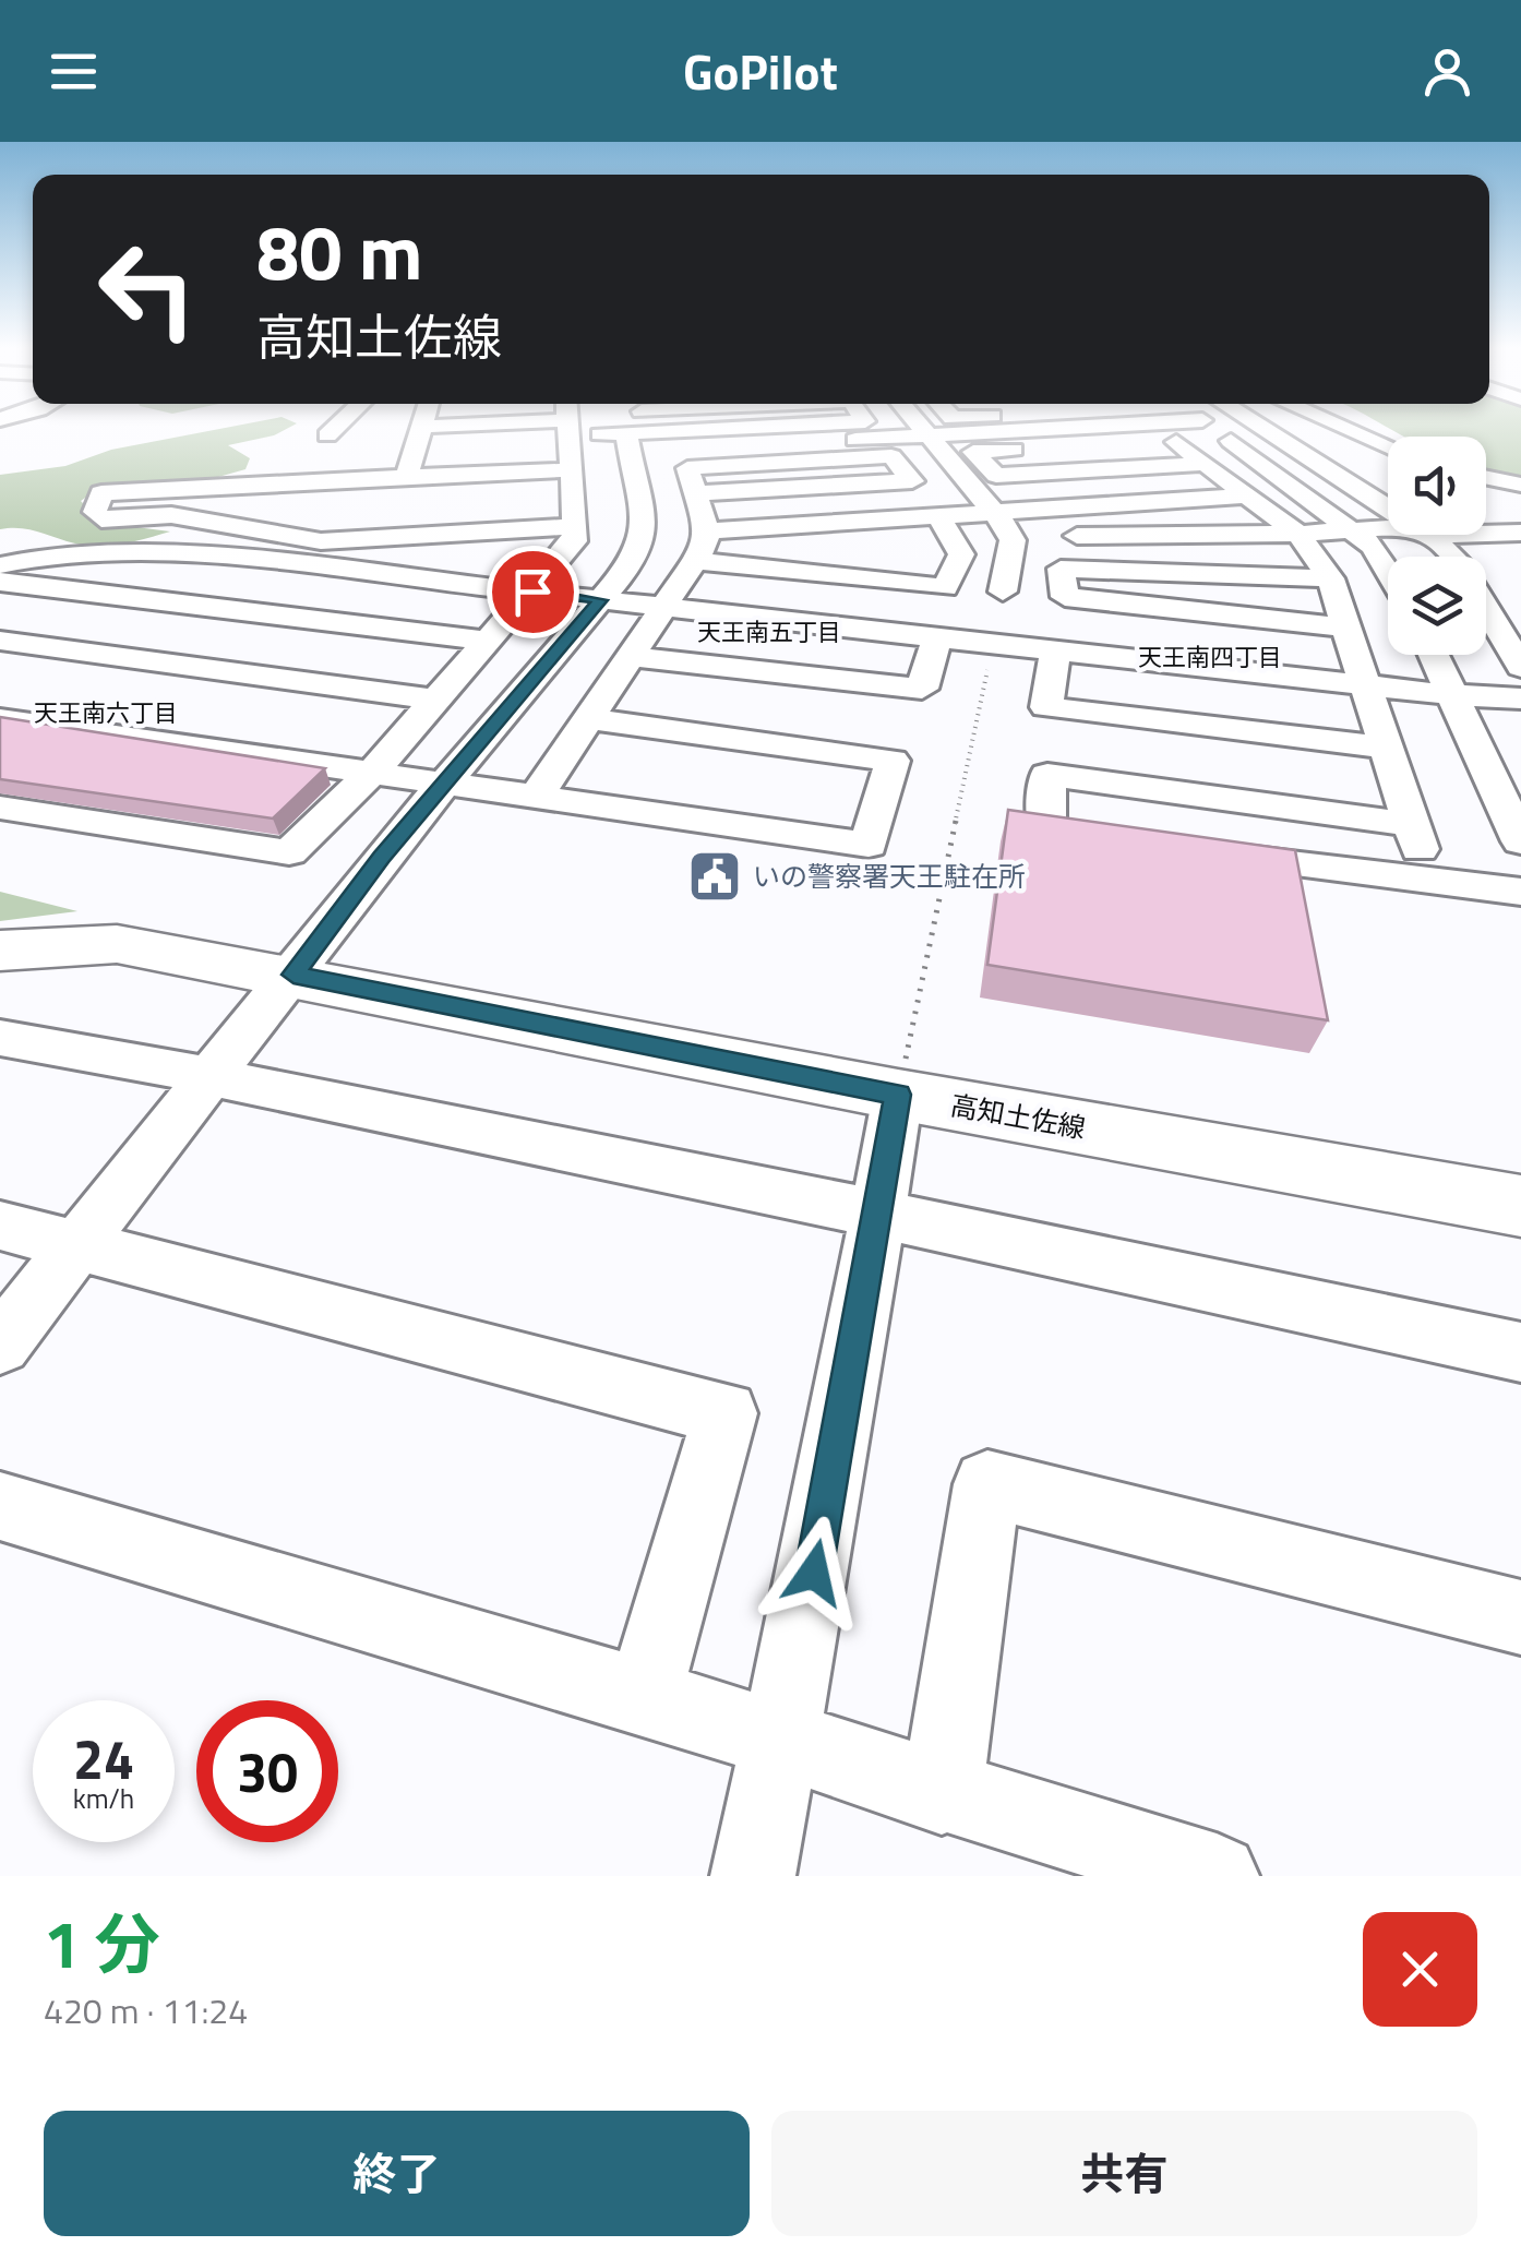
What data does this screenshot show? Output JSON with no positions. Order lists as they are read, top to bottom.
{
  "streets": {
    "main road": ["高知土佐線"]
  },
  "districts": ["天王南五丁目", "天王南四丁目", "天王南六丁目"],
  "places": {
    "public building": ["いの警察署天王駐在所"]
  },
  "page": {
    "header": "GoPilot",
    "turn": ["80 m", "高知土佐線"],
    "speed": "24 km/h",
    "limit": "30",
    "heading": ["1 分", "420 m · 11:24"],
    "buttons": ["終了", "共有"]
  }
}
